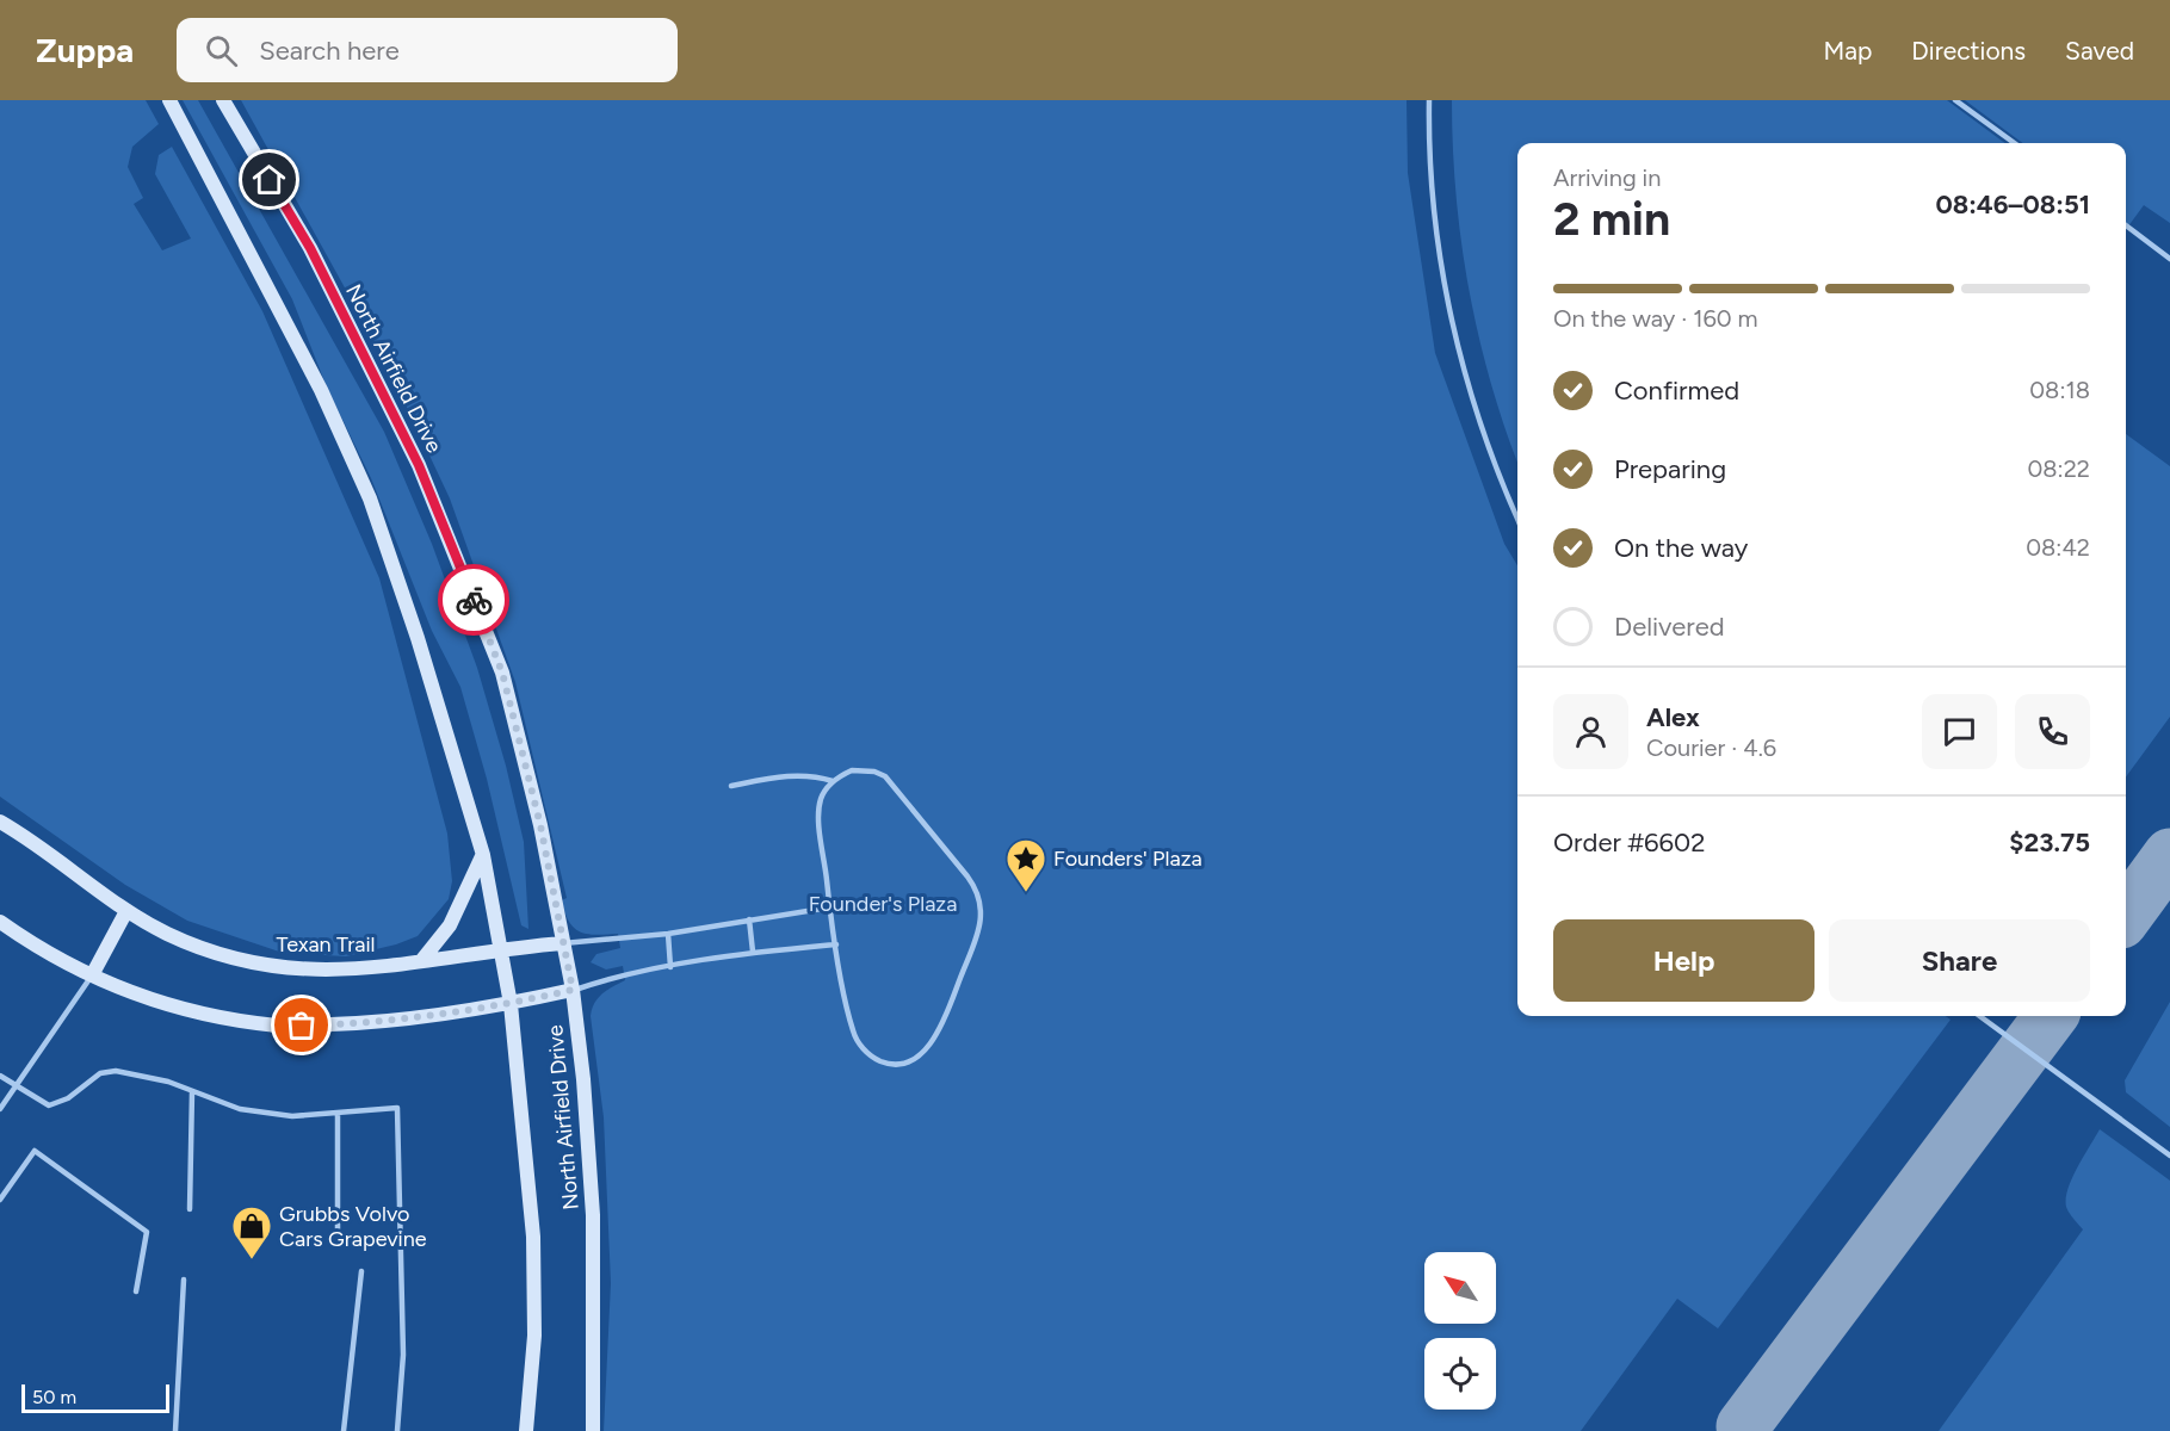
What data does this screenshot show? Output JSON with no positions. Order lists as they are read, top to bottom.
{
  "streets": {
    "main road": ["North Airfield Drive", "Texan Trail"]
  },
  "crossings": [
    ["North Airfield Drive", "Texan Trail"]
  ],
  "parks": ["Founder's Plaza"],
  "places": {
    "place": ["Founders' Plaza"],
    "shop": ["Grubbs Volvo Cars Grapevine"]
  },
  "scale_bar": "50 m",
  "north": "top left",
  "page": {
    "header": "Zuppa",
    "search": "Search here",
    "nav": ["Map", "Directions", "Saved"],
    "heading": ["2 min", "Arriving in", "08:46–08:51"],
    "panel": [
      "Alex",
      "Courier · 4.6",
      "Order #6602",
      "$23.75"
    ],
    "bar": "On the way · 160 m",
    "list": [
      ["Confirmed", "08:18"],
      ["Preparing", "08:22"],
      ["On the way", "08:42"],
      "Delivered"
    ],
    "buttons": ["Help", "Share"],
    "scale": "50 m"
  }
}
